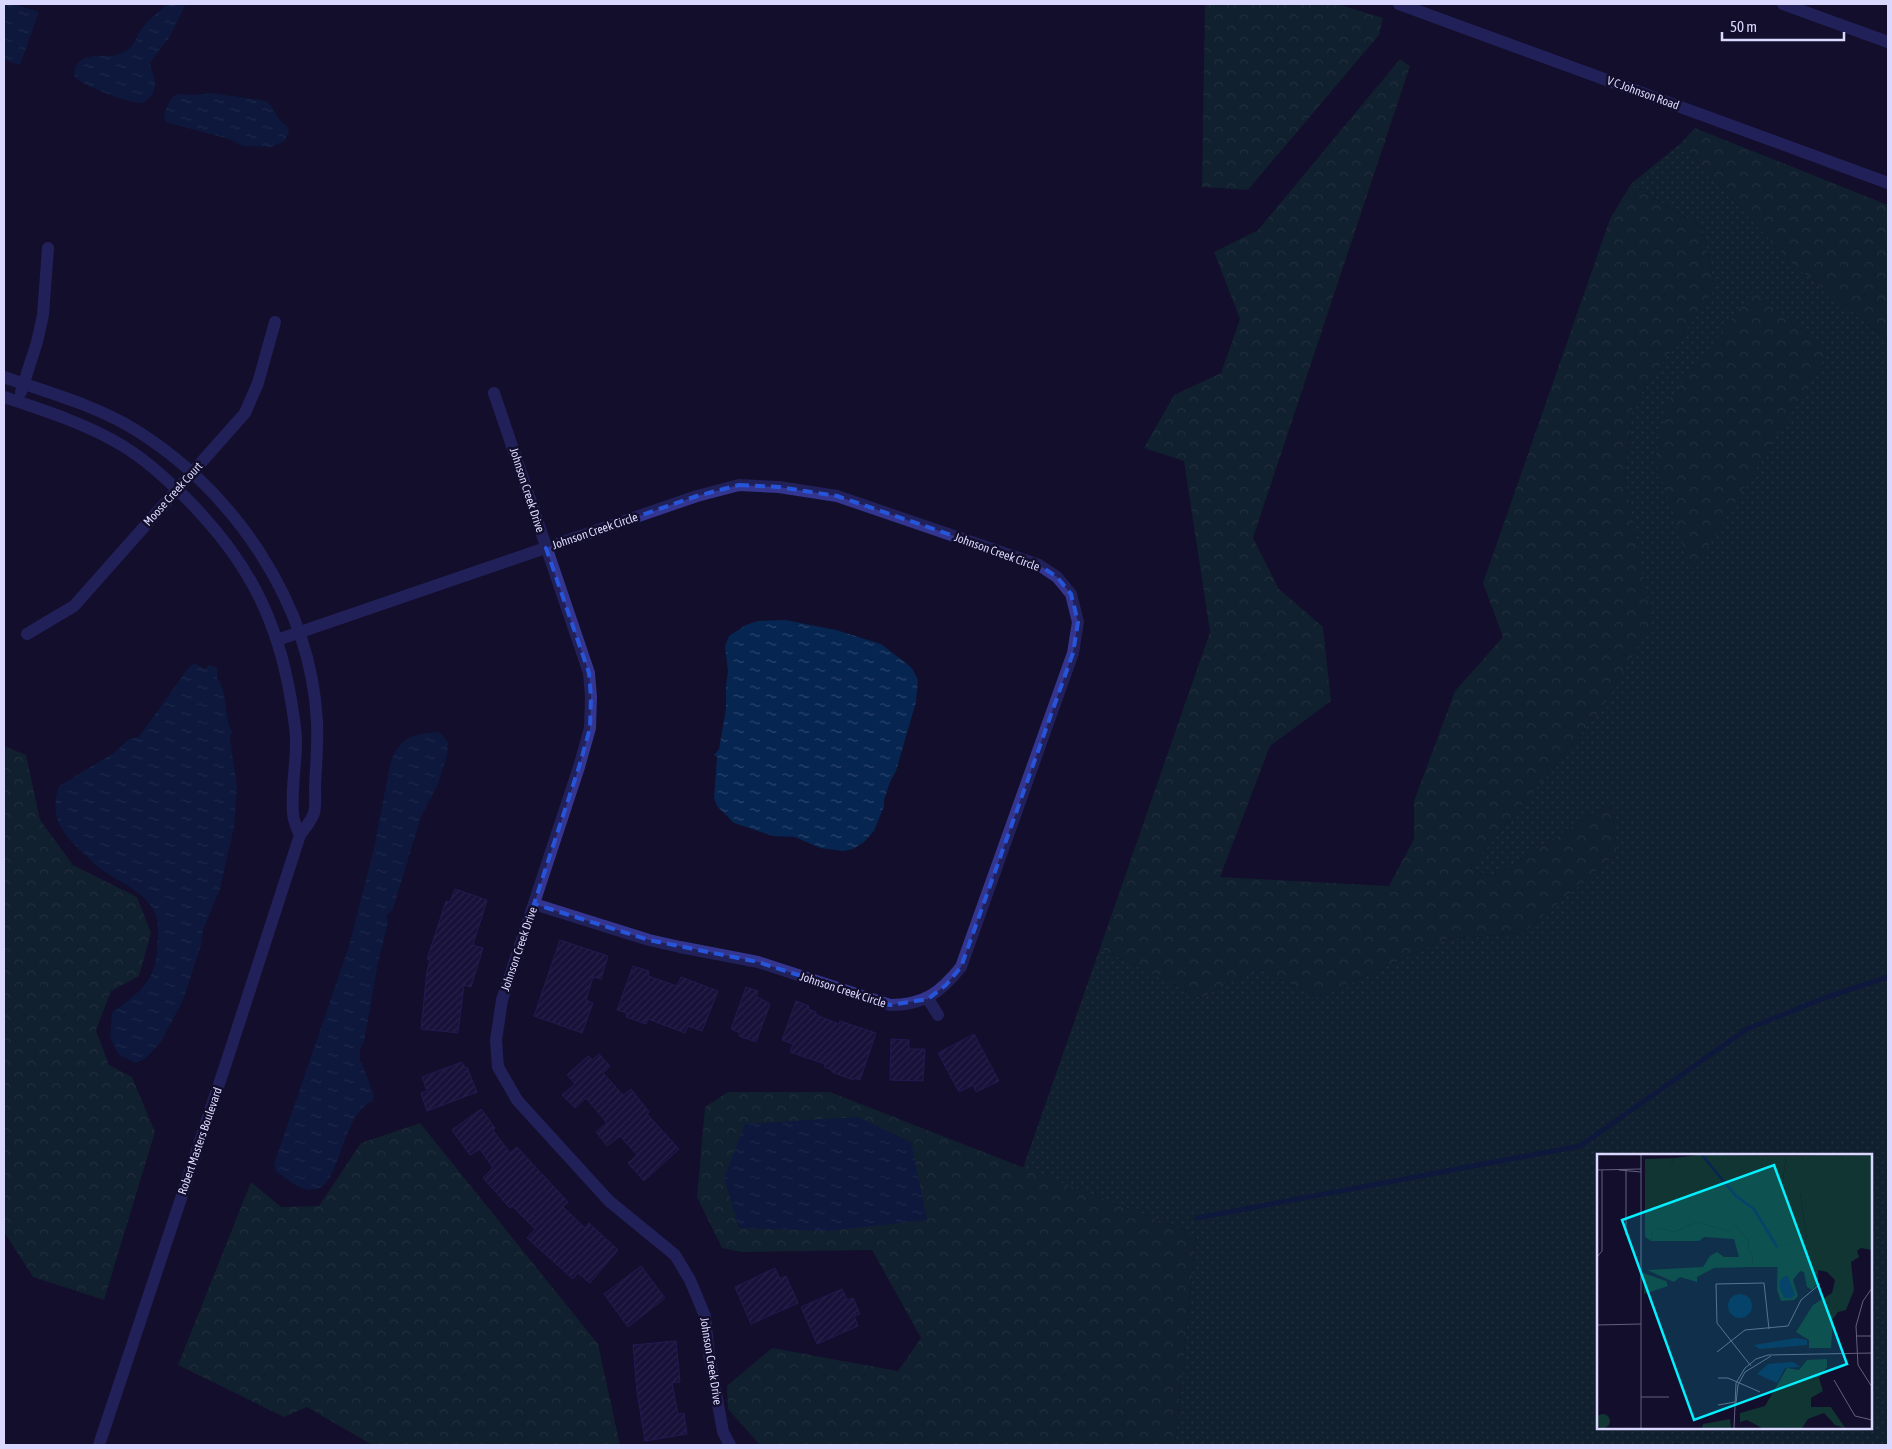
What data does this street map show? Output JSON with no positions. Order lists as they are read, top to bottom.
{
  "streets": {
    "street": [
      "V C Johnson Road",
      "Johnson Creek Drive",
      "Moose Creek Court",
      "Johnson Creek Circle",
      "Robert Masters Boulevard"
    ]
  },
  "crossings": [
    ["Johnson Creek Drive", "Johnson Creek Circle"],
    ["Moose Creek Court", "Robert Masters Boulevard"],
    ["Johnson Creek Circle", "Robert Masters Boulevard"]
  ],
  "scale_bar": "50 m"
}
